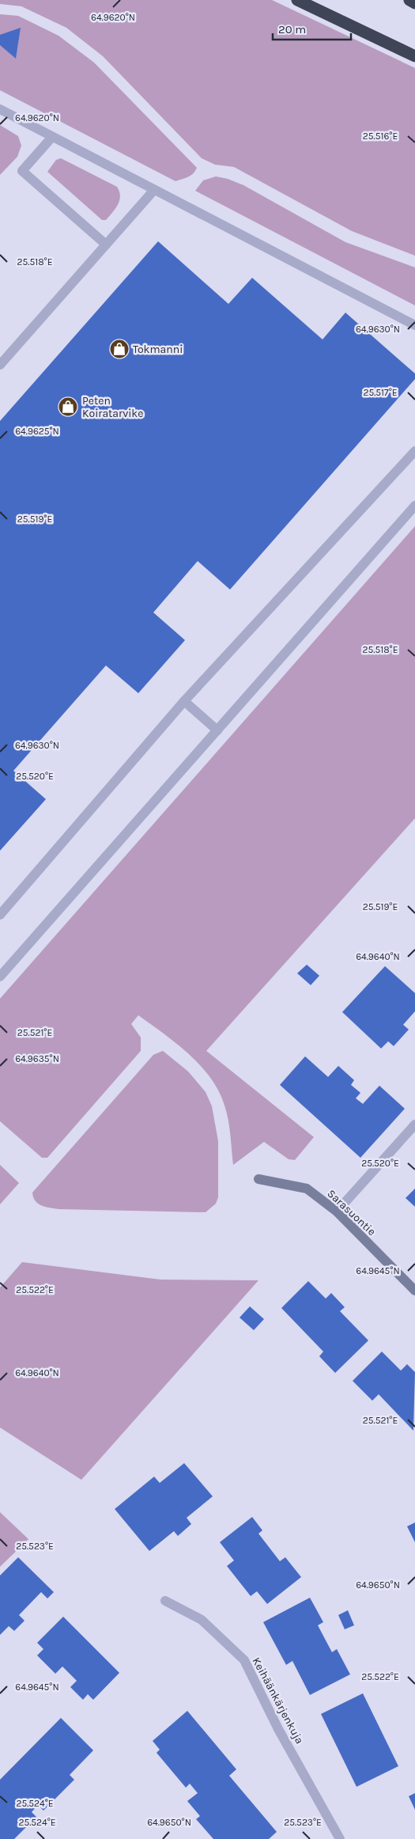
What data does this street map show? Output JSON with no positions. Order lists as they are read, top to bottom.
{
  "streets": {
    "street": ["Sarasuontie", "Keihäänkärjenkuja"]
  },
  "places": {
    "shop": ["Tokmanni", "Peten Koiratarvike"]
  },
  "scale_bar": "20 m",
  "coordinates": [
    "64.9620°N",
    "25.516°E",
    "25.518°E",
    "64.9630°N",
    "25.517°E",
    "64.9625°N",
    "25.519°E",
    "25.520°E",
    "64.9640°N",
    "25.521°E",
    "64.9635°N",
    "64.9645°N",
    "25.522°E",
    "25.523°E",
    "64.9650°N",
    "25.524°E"
  ]
}
